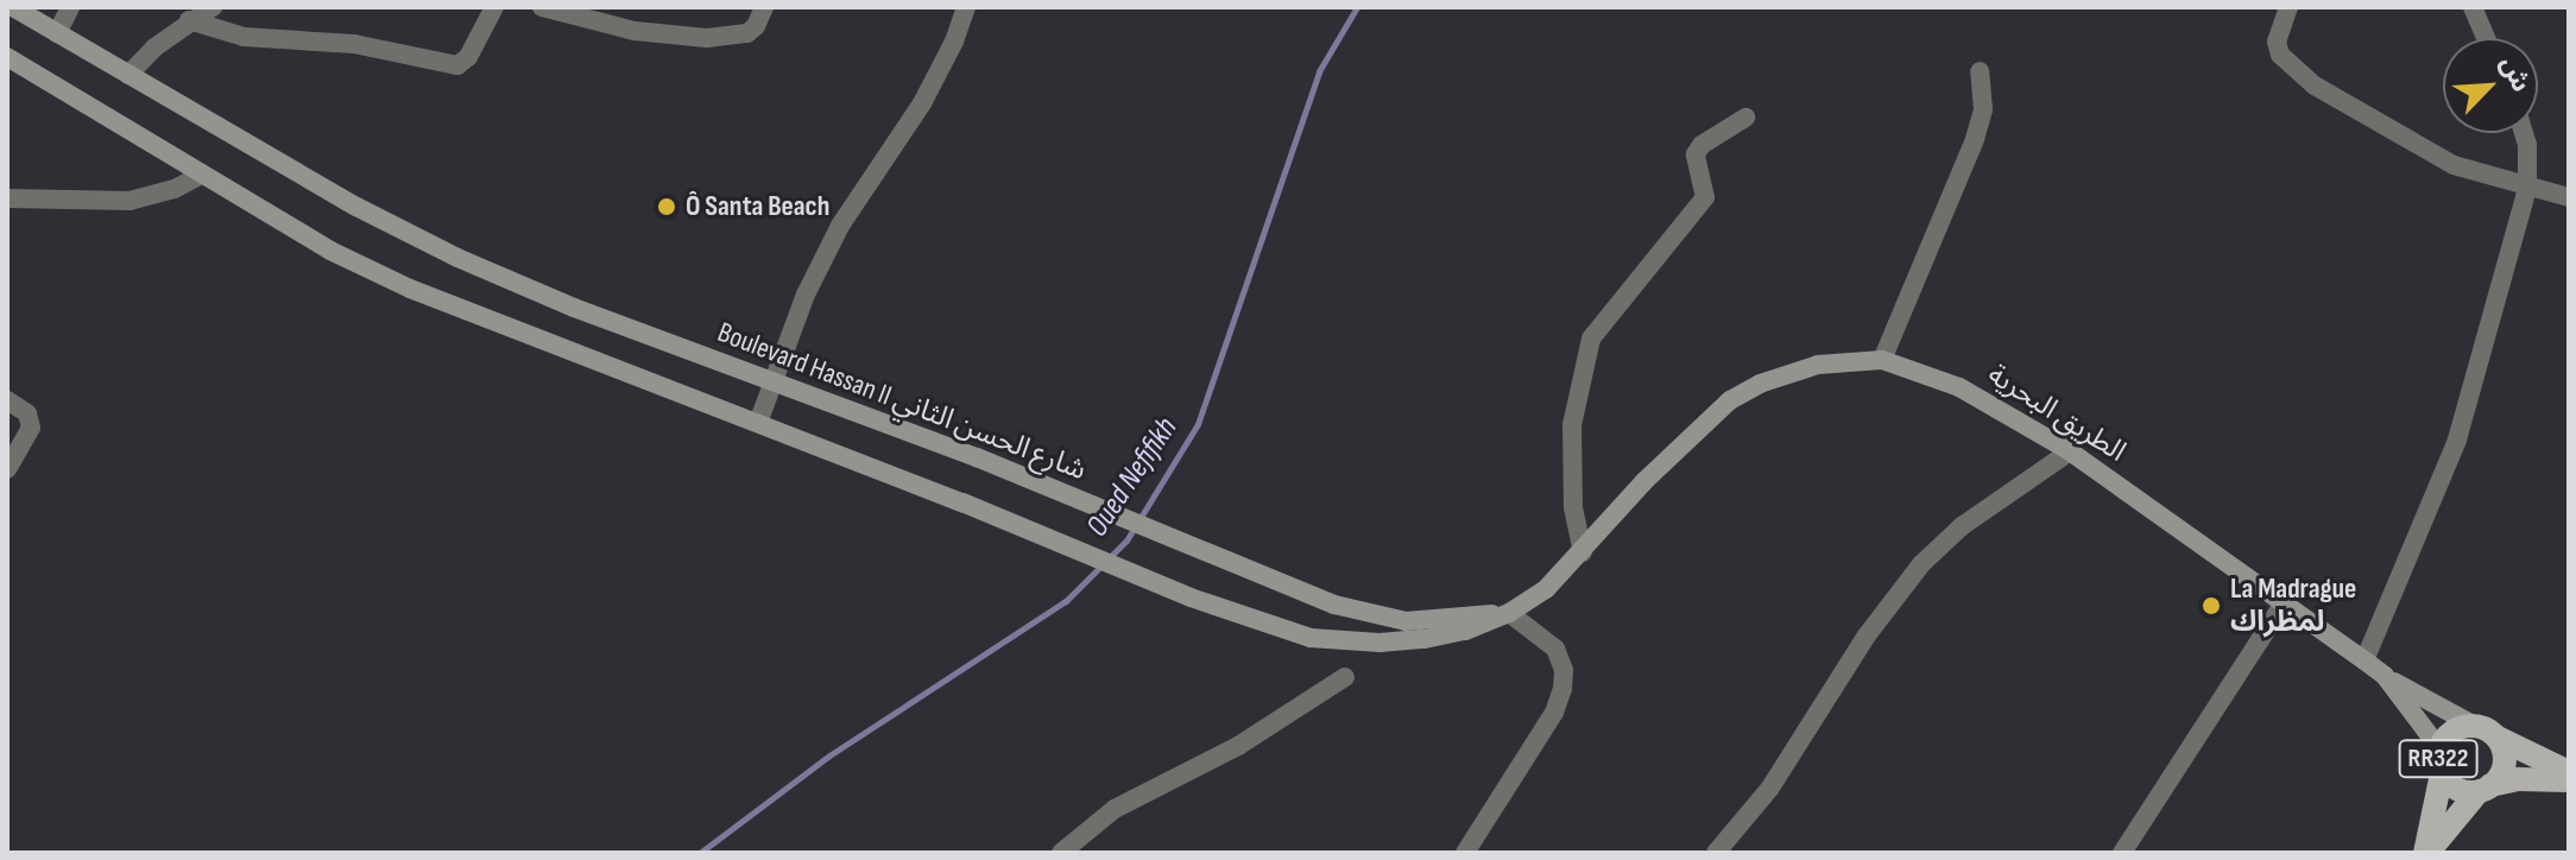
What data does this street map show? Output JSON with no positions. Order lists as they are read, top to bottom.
{
  "streets": {
    "main road": ["Boulevard Hassan II شارع الحسن الثاني", "الطريق البحرية", "RR322"]
  },
  "crossings": [
    ["Boulevard Hassan II شارع الحسن الثاني", "الطريق البحرية"],
    ["Boulevard Hassan II شارع الحسن الثاني", "RR322"],
    ["الطريق البحرية", "RR322"]
  ],
  "water": ["Oued Nefifikh"],
  "places": ["Ô Santa Beach", "La Madrague لمظراك"],
  "north": "top right"
}
